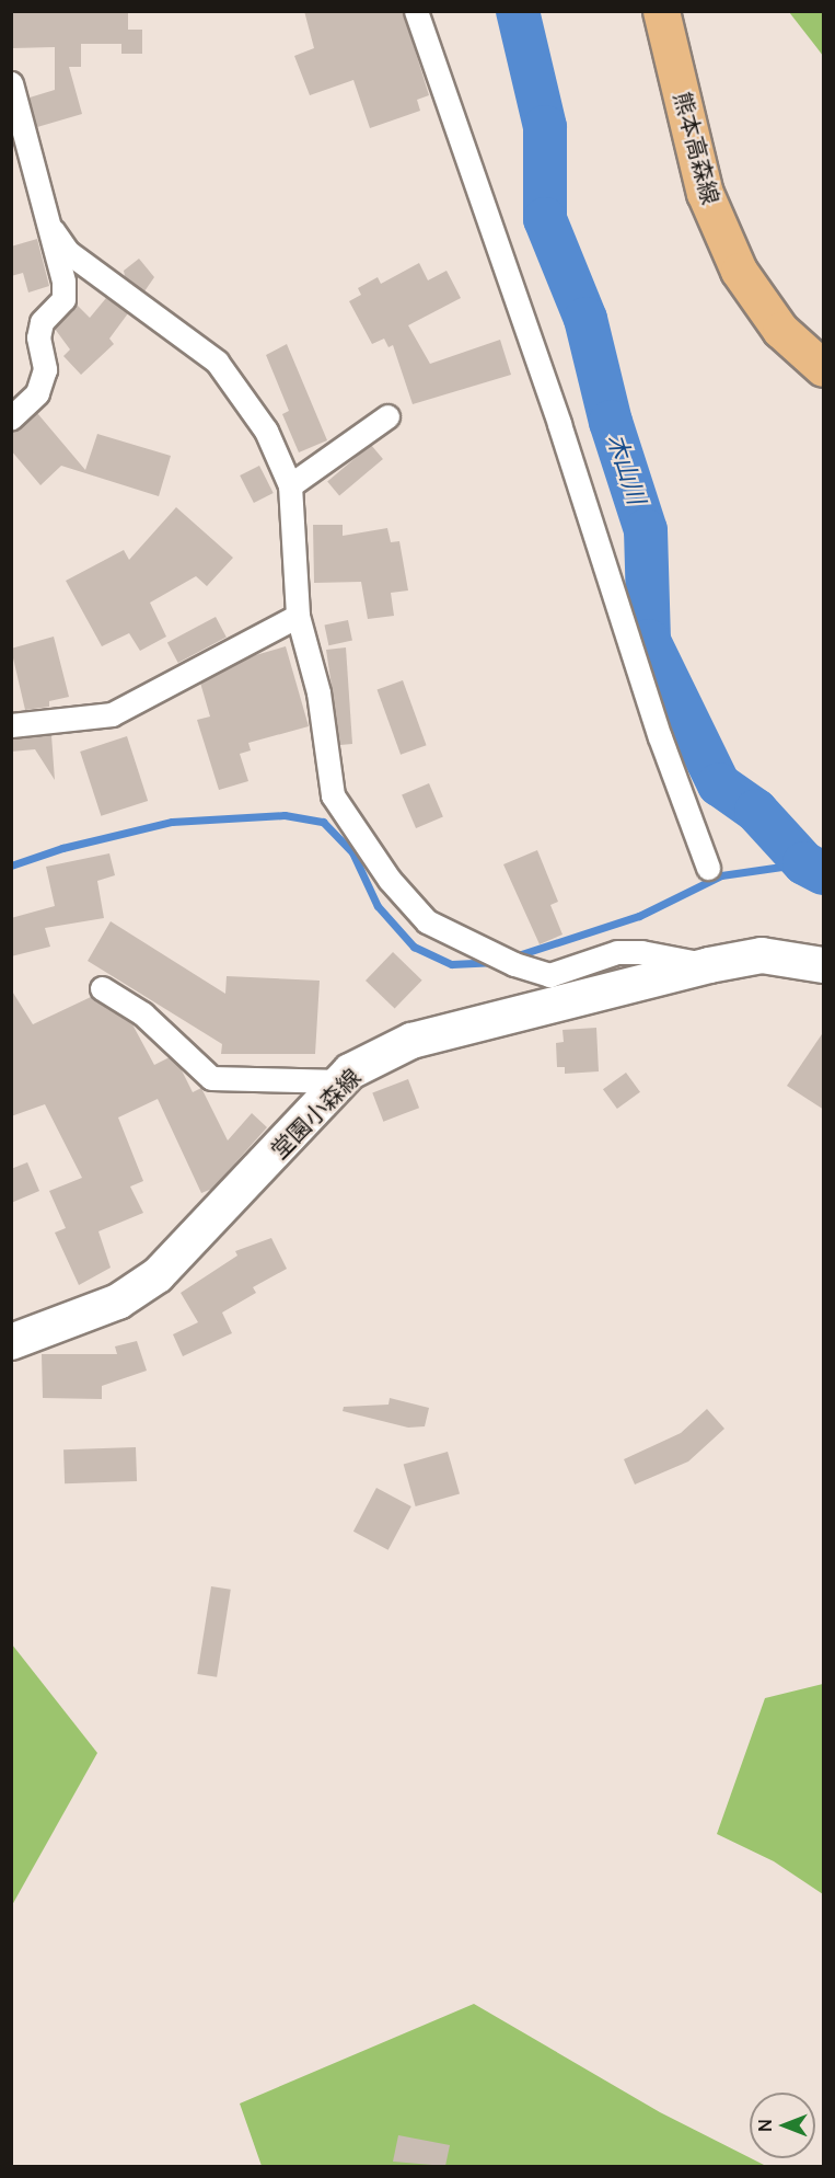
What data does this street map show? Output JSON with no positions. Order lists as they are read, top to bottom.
{
  "streets": {
    "main road": ["熊本高森線", "堂園小森線"]
  },
  "water": ["木山川"],
  "north": "left"
}
